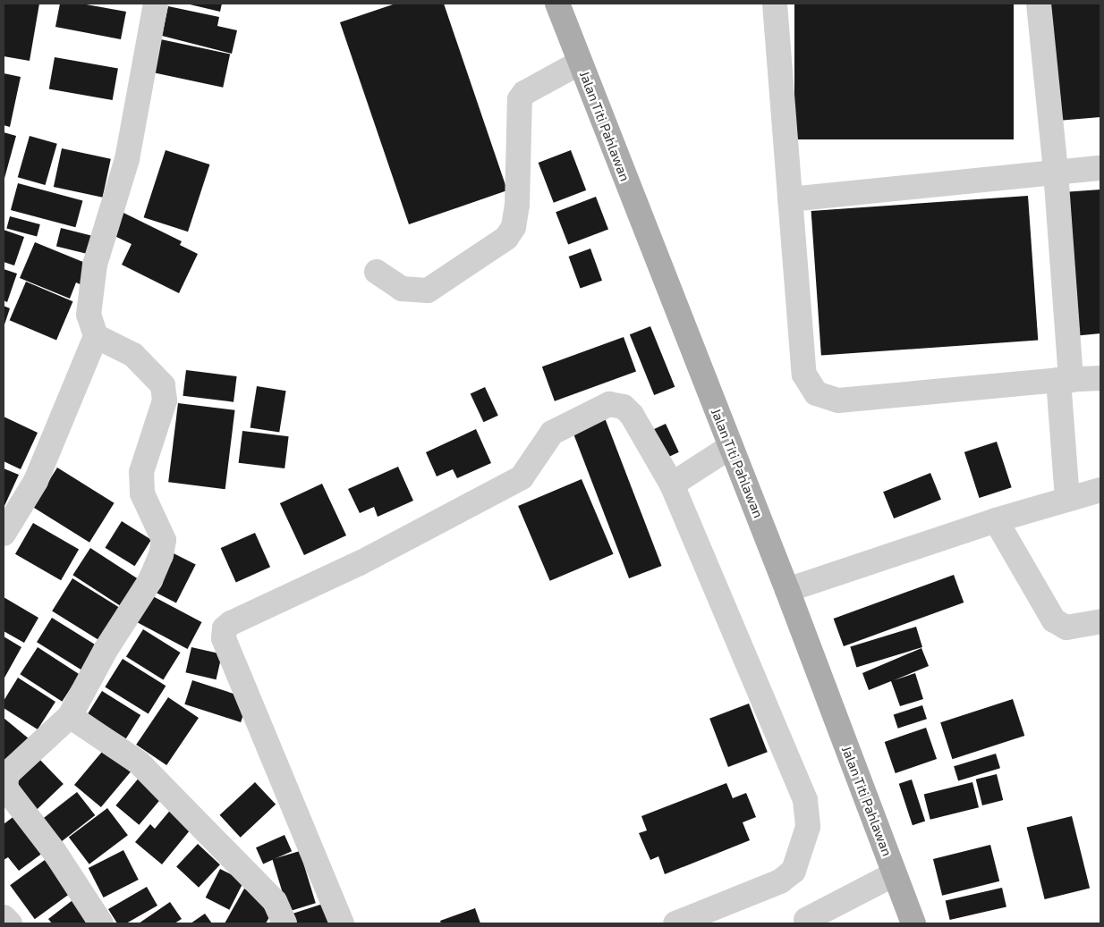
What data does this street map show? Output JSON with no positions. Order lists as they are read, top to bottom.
{
  "streets": {
    "main road": ["Jalan Titi Pahlawan"]
  }
}
